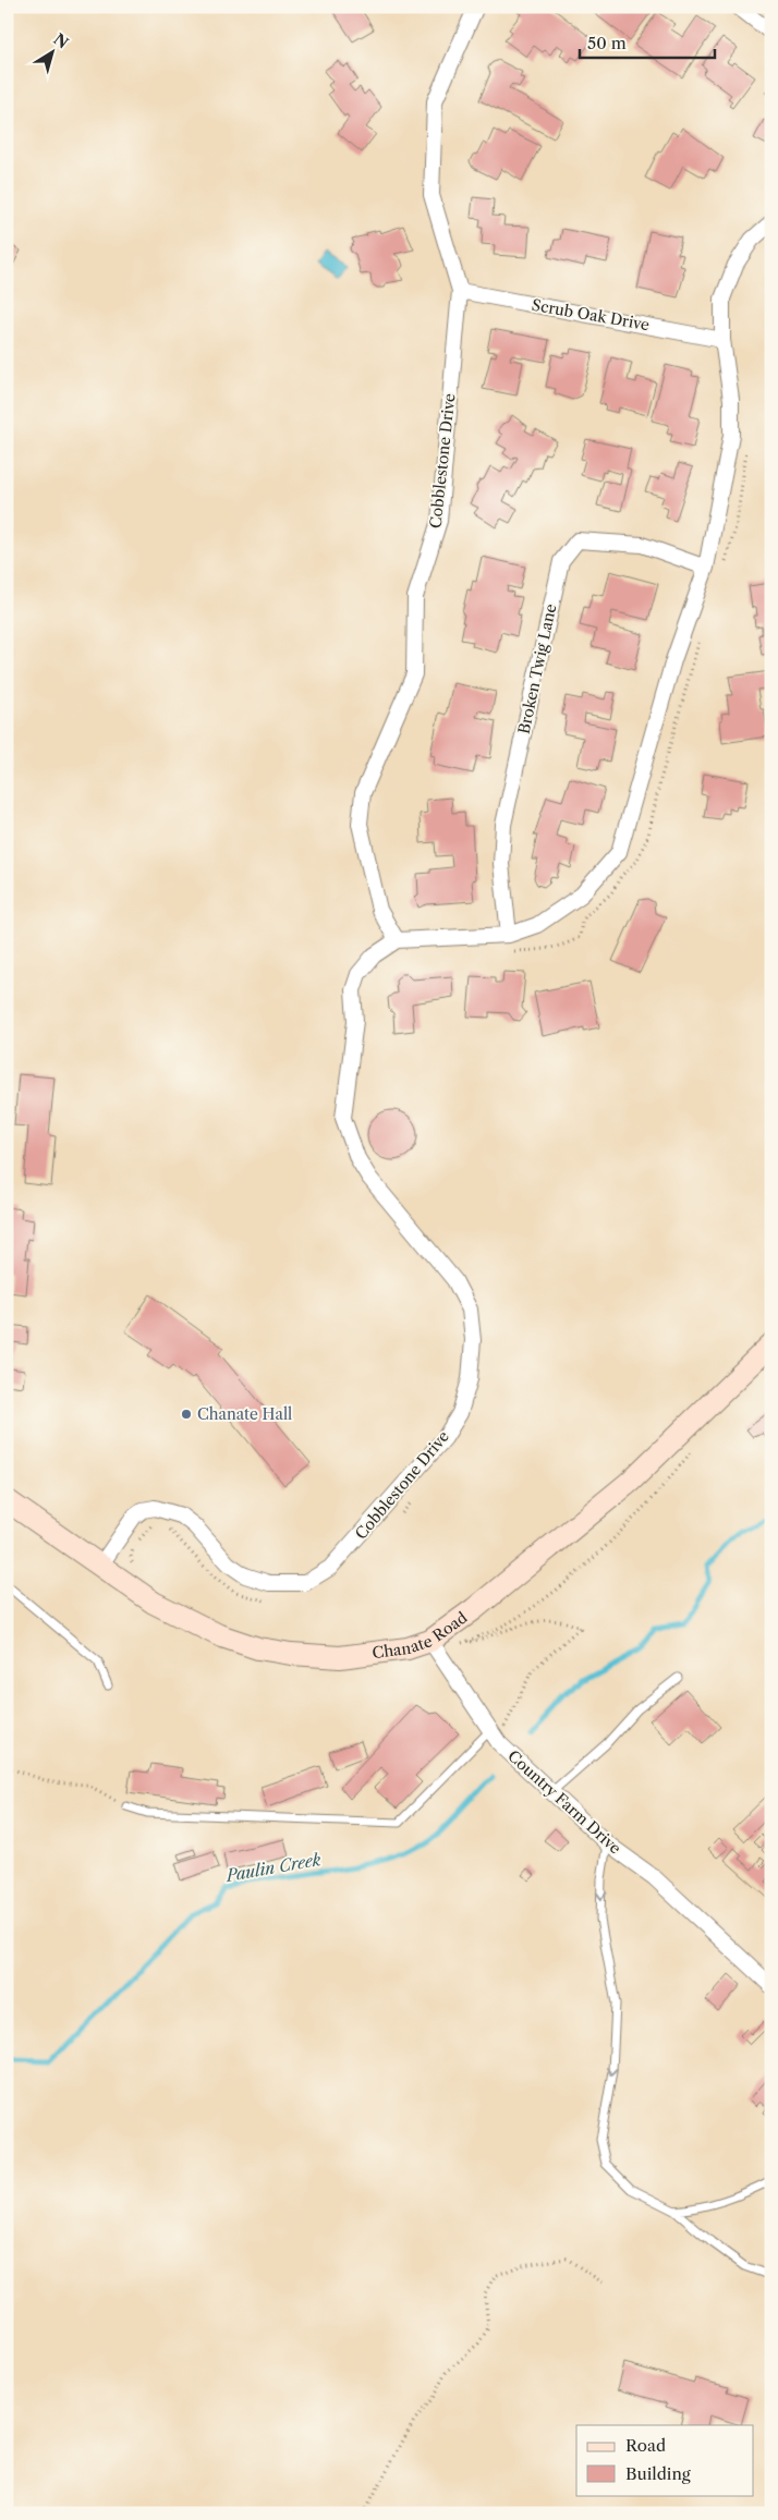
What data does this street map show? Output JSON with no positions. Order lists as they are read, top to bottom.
{
  "streets": {
    "street": [
      "Scrub Oak Drive",
      "Cobblestone Drive",
      "Broken Twig Lane",
      "Chanate Road",
      "Country Farm Drive"
    ]
  },
  "crossings": [
    ["Scrub Oak Drive", "Cobblestone Drive"],
    ["Cobblestone Drive", "Chanate Road"],
    ["Chanate Road", "Country Farm Drive"]
  ],
  "water": ["Paulin Creek"],
  "places": ["Chanate Hall"],
  "legend": ["Road", "Building"],
  "scale_bar": "50 m",
  "north": "top right"
}
